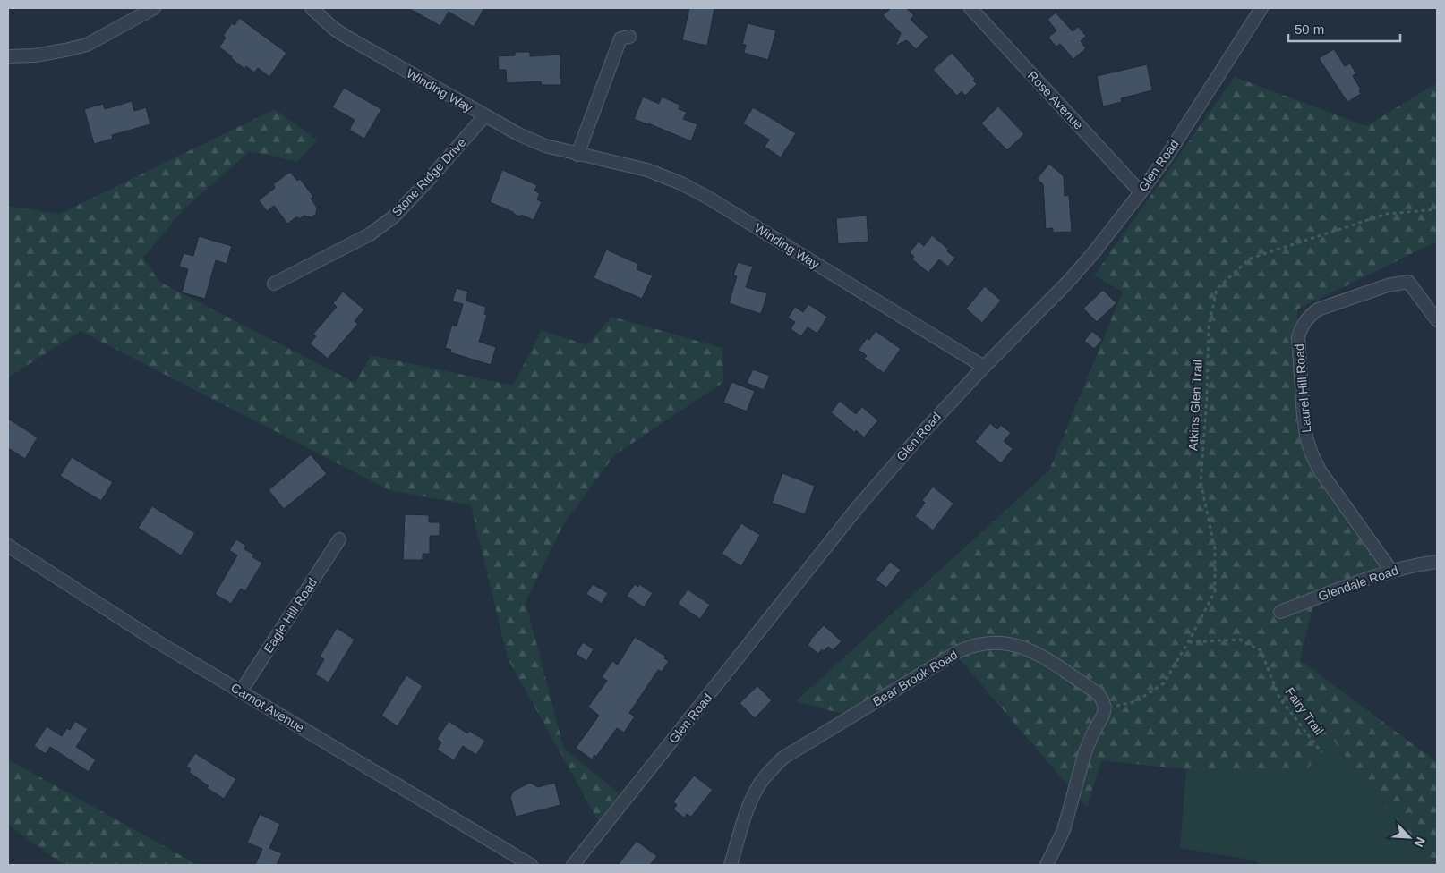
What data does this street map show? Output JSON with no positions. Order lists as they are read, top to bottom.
{
  "streets": {
    "street": [
      "Winding Way",
      "Rose Avenue",
      "Glen Road",
      "Stone Ridge Drive",
      "Laurel Hill Road",
      "Glendale Road",
      "Eagle Hill Road",
      "Bear Brook Road",
      "Carnot Avenue"
    ],
    "path": ["Atkins Glen Trail", "Fairy Trail"]
  },
  "crossings": [
    ["Winding Way", "Glen Road"],
    ["Winding Way", "Stone Ridge Drive"],
    ["Rose Avenue", "Glen Road"],
    ["Laurel Hill Road", "Glendale Road"],
    ["Atkins Glen Trail", "Bear Brook Road"],
    ["Atkins Glen Trail", "Fairy Trail"],
    ["Eagle Hill Road", "Carnot Avenue"]
  ],
  "scale_bar": "50 m",
  "north": "bottom right"
}
